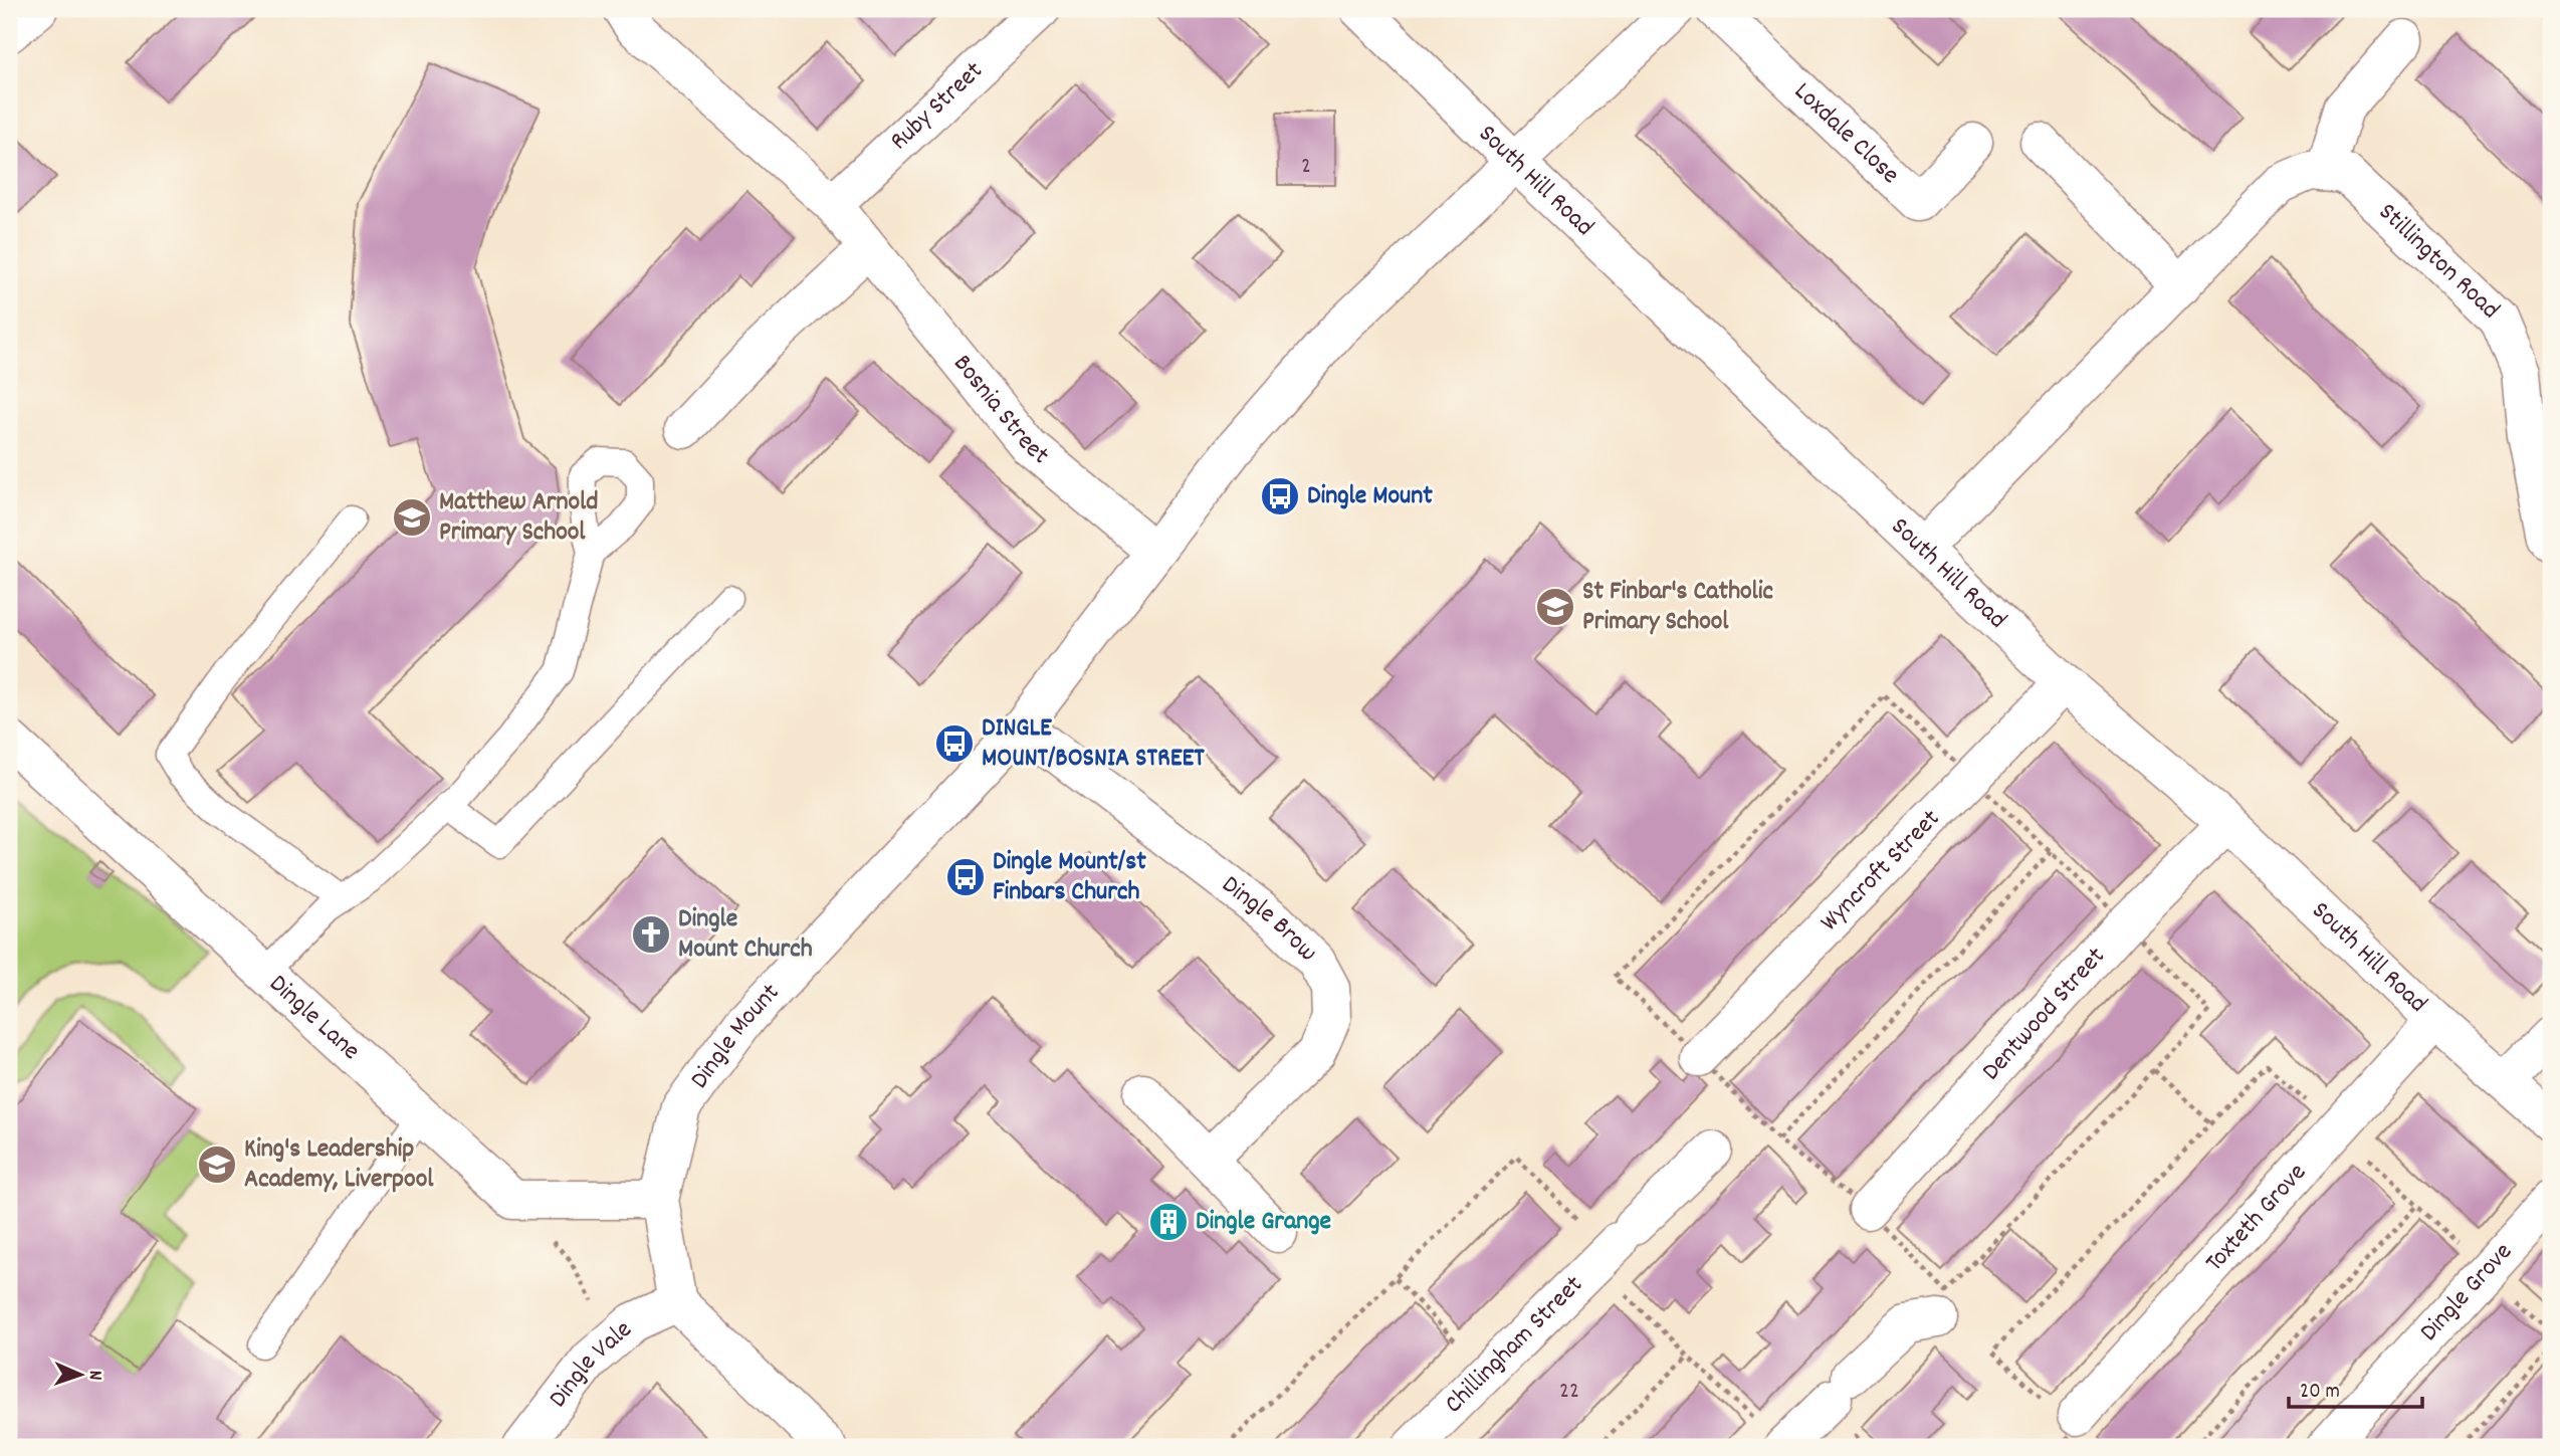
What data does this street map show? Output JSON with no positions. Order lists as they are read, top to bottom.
{
  "streets": {
    "street": [
      "Ruby Street",
      "Loxdale Close",
      "South Hill Road",
      "Stillington Road",
      "Bosnia Street",
      "Wyncroft Street",
      "Dingle Brow",
      "Dentwood Street",
      "Dingle Lane",
      "Dingle Mount",
      "Toxteth Grove",
      "Dingle Grove",
      "Chillingham Street",
      "Dingle Vale"
    ]
  },
  "crossings": [
    ["Ruby Street", "Bosnia Street"],
    ["South Hill Road", "Wyncroft Street"],
    ["South Hill Road", "Dentwood Street"],
    ["South Hill Road", "Dingle Mount"],
    ["South Hill Road", "Toxteth Grove"],
    ["Bosnia Street", "Dingle Mount"],
    ["Dingle Brow", "Dingle Mount"],
    ["Dingle Mount", "Dingle Vale"]
  ],
  "places": {
    "bus stop": ["Dingle Mount", "DINGLE MOUNT/BOSNIA STREET", "Dingle Mount/st Finbars Church"],
    "school or university": ["Matthew Arnold Primary School", "St Finbar's Catholic Primary School", "King's Leadership Academy, Liverpool"],
    "church": ["Dingle Mount Church"],
    "building": ["Dingle Grange"]
  },
  "house_numbers": ["2", "22"],
  "scale_bar": "20 m",
  "north": "right"
}
